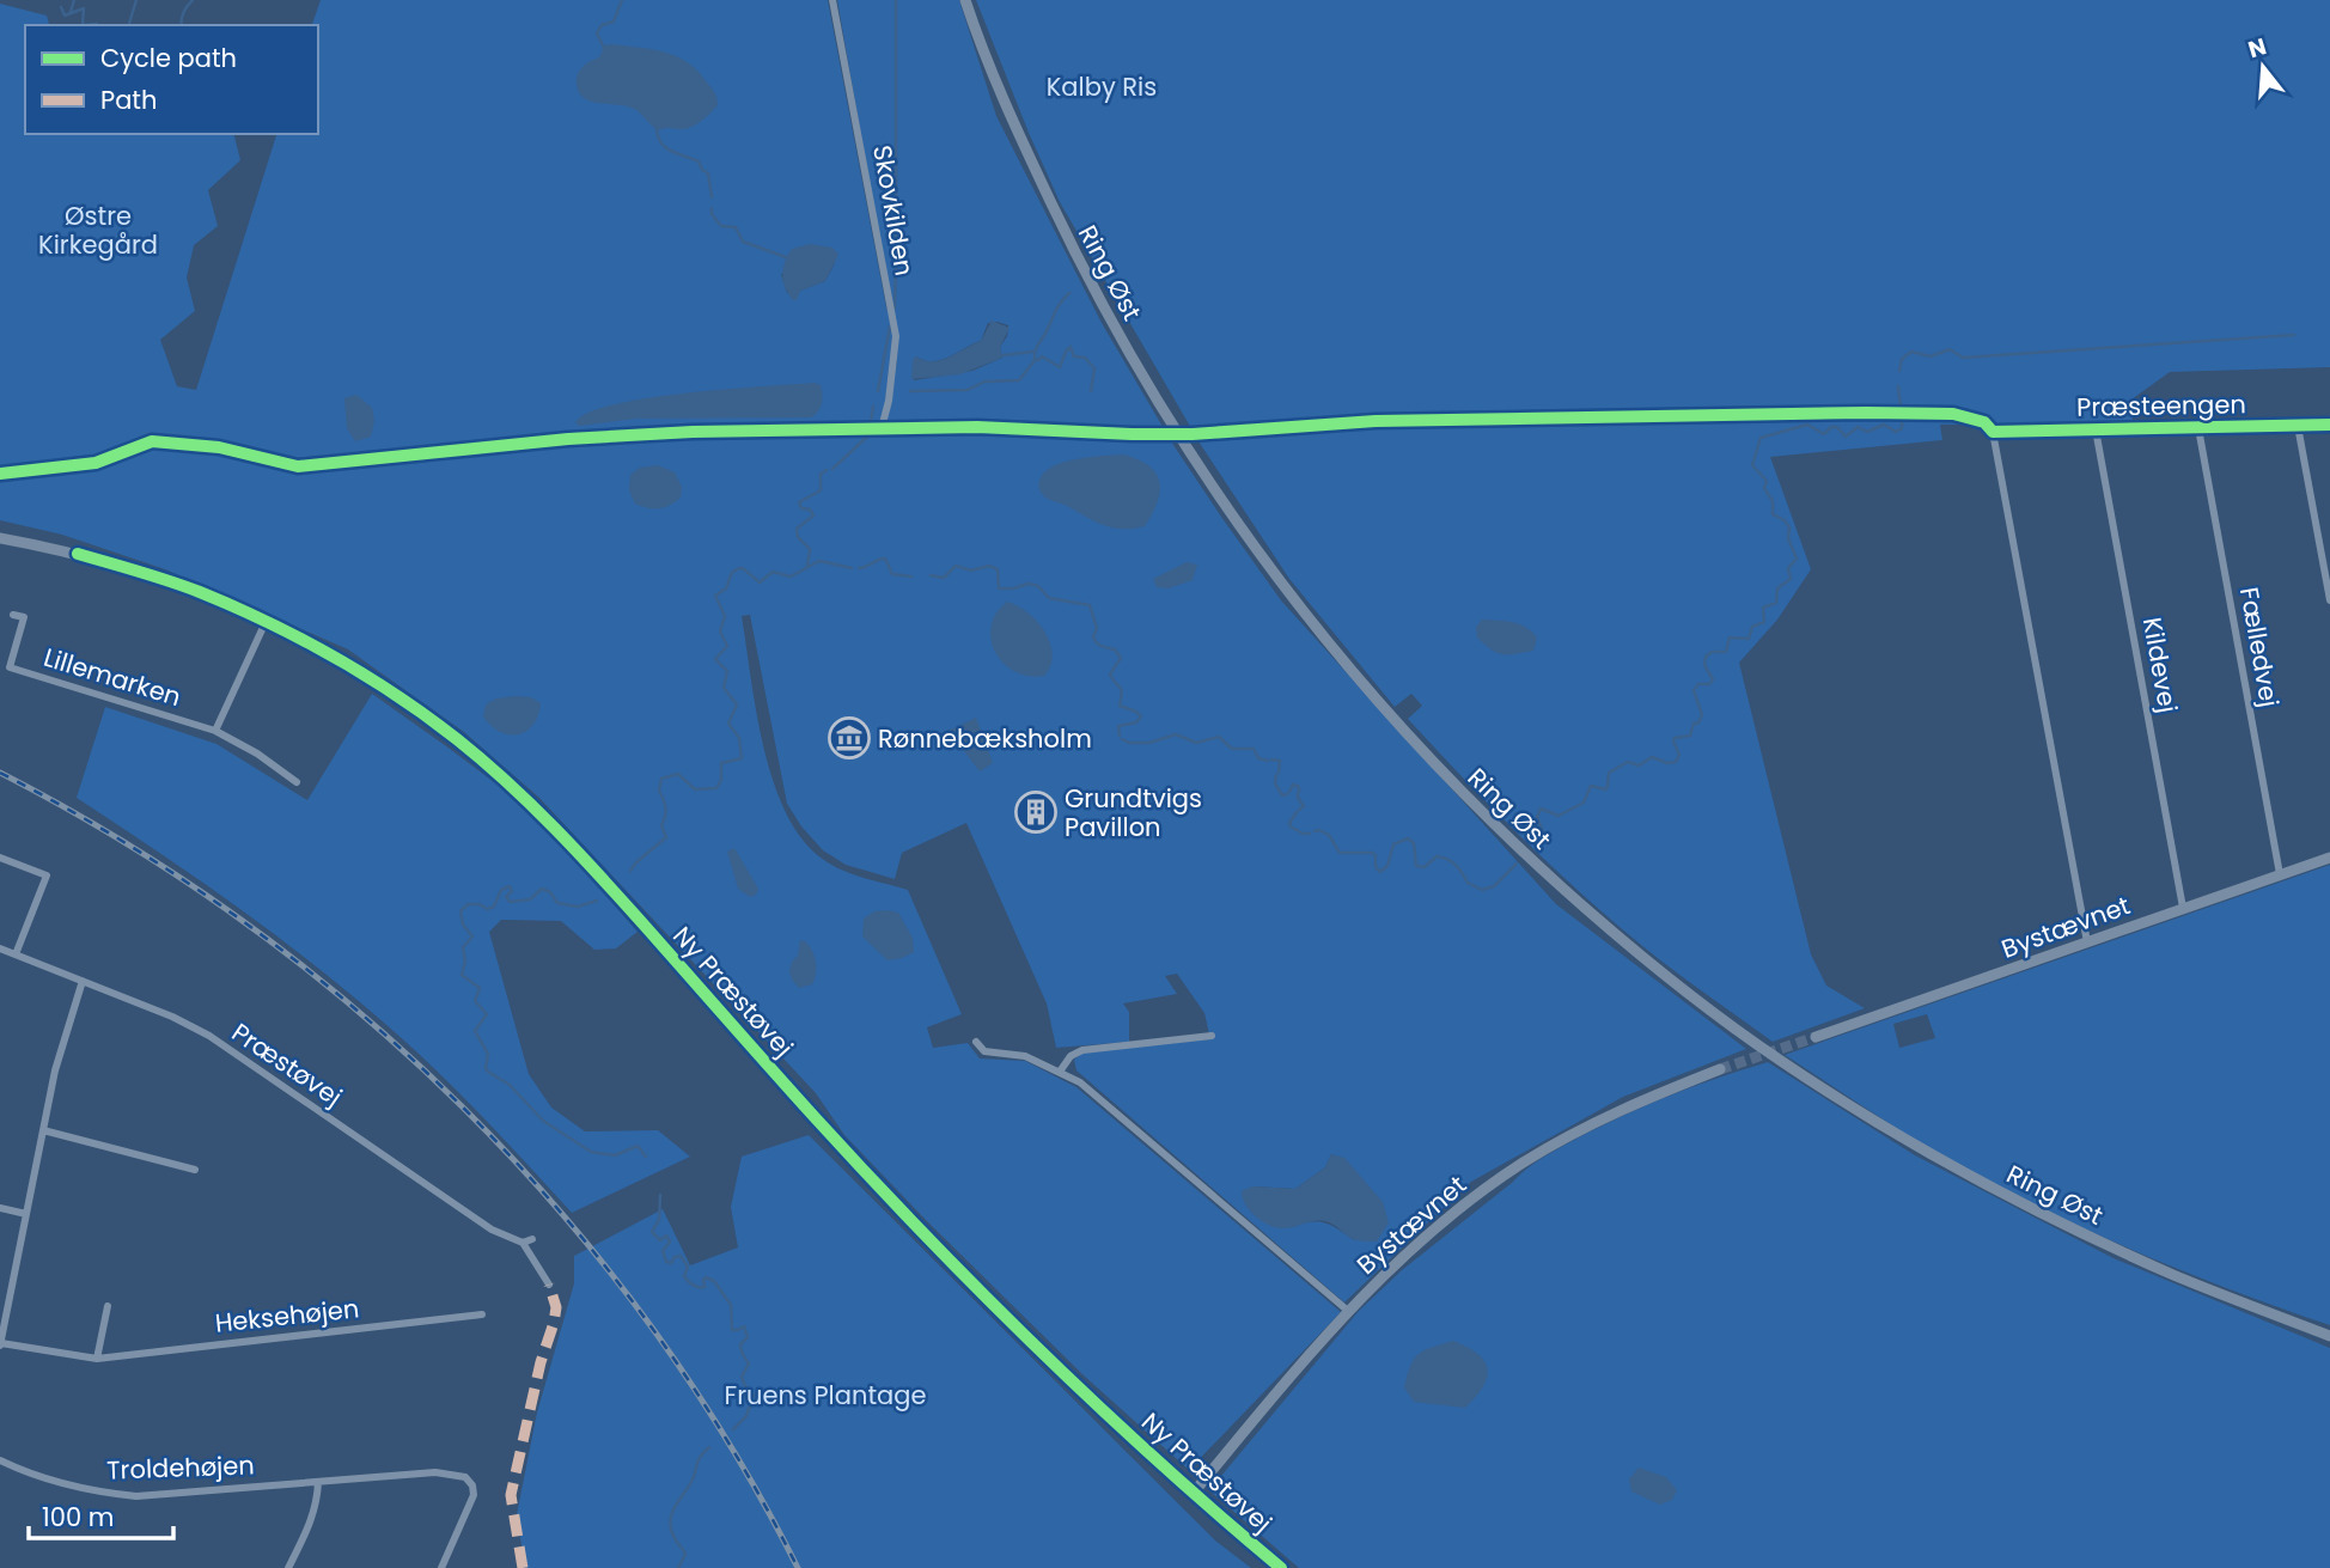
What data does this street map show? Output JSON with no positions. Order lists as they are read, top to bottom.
{
  "streets": {
    "street": [
      "Skovkilden",
      "Ring Øst",
      "Præsteengen",
      "Fælledvej",
      "Kildevej",
      "Lillemarken",
      "Bystævnet",
      "Ny Præstøvej",
      "Præstøvej",
      "Heksehøjen",
      "Troldehøjen"
    ]
  },
  "crossings": [
    ["Præsteengen", "Fælledvej"],
    ["Præsteengen", "Kildevej"],
    ["Præsteengen", "Bystævnet"],
    ["Fælledvej", "Bystævnet"],
    ["Kildevej", "Bystævnet"],
    ["Bystævnet", "Ny Præstøvej"]
  ],
  "parks": ["Kalby Ris", "Østre Kirkegård", "Fruens Plantage"],
  "places": {
    "museum": ["Rønnebæksholm"],
    "building": ["Grundtvigs Pavillon"]
  },
  "legend": ["Cycle path", "Path"],
  "scale_bar": "100 m",
  "north": "top"
}
